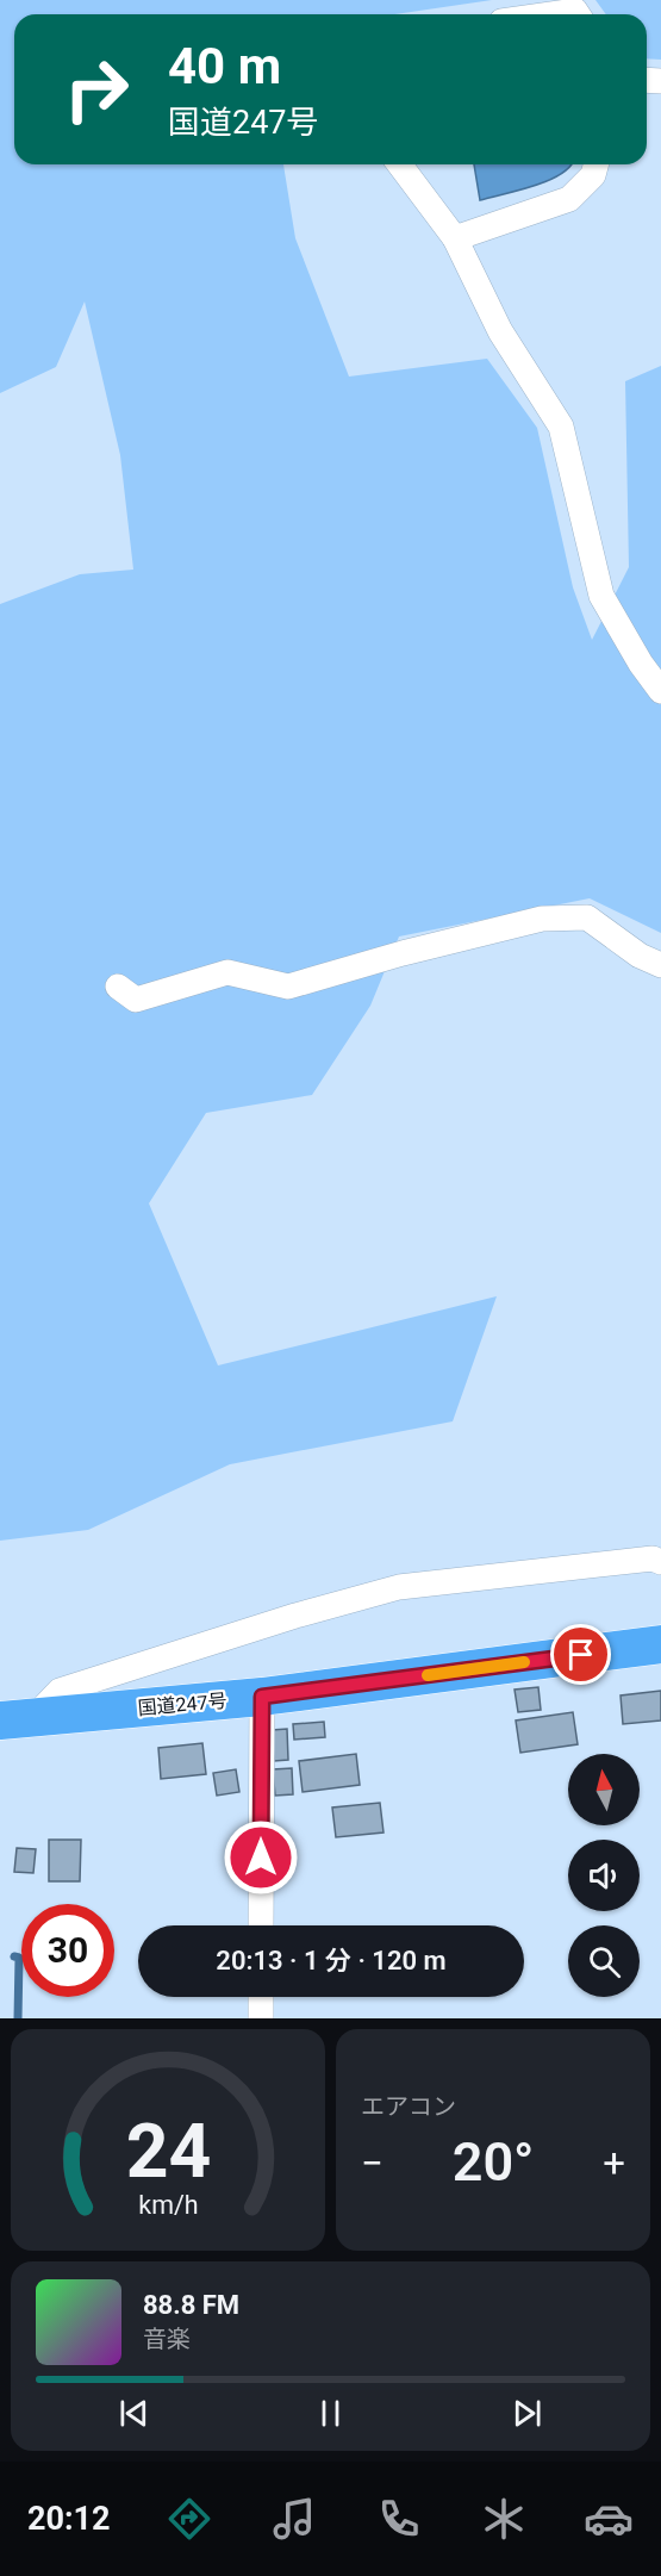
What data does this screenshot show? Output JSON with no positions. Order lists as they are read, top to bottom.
{
  "streets": {
    "highway": ["国道247号"]
  },
  "north": "top",
  "page": {
    "turn": ["40 m", "国道247号"],
    "limit": "30",
    "trip": "20:13 · 1 分 · 120 m",
    "tile": "エアコン",
    "heat": ["−", "20°", "+"],
    "song": ["88.8 FM", "音楽"],
    "tabs": "20:12",
    "gauge": ["24", "km/h"]
  }
}
